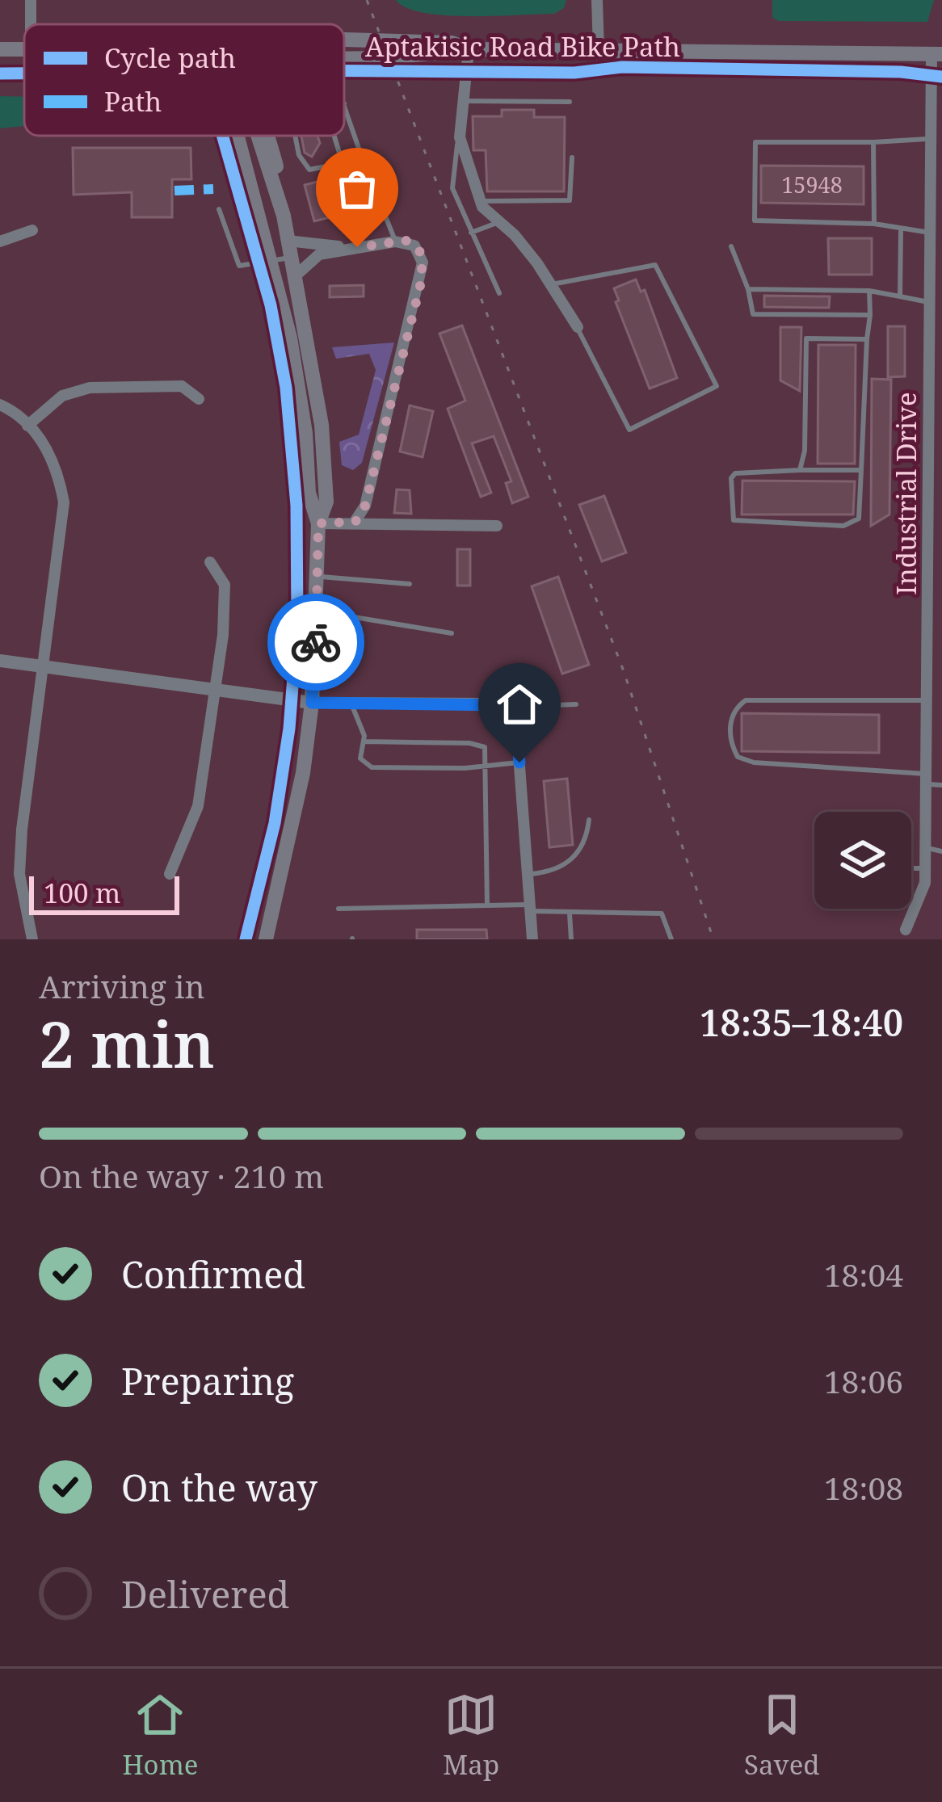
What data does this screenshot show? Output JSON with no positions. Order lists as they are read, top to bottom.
{
  "streets": {
    "street": ["Industrial Drive"],
    "cycle path": ["Aptakisic Road Bike Path"]
  },
  "house_numbers": ["15948"],
  "legend": ["Cycle path", "Path"],
  "scale_bar": "100 m",
  "page": {
    "scale": "100 m",
    "heading": ["2 min", "Arriving in", "18:35–18:40"],
    "bar": "On the way · 210 m",
    "list": [
      ["Confirmed", "18:04"],
      ["Preparing", "18:06"],
      ["On the way", "18:08"],
      "Delivered"
    ],
    "tabs": ["Home", "Map", "Saved"]
  }
}
